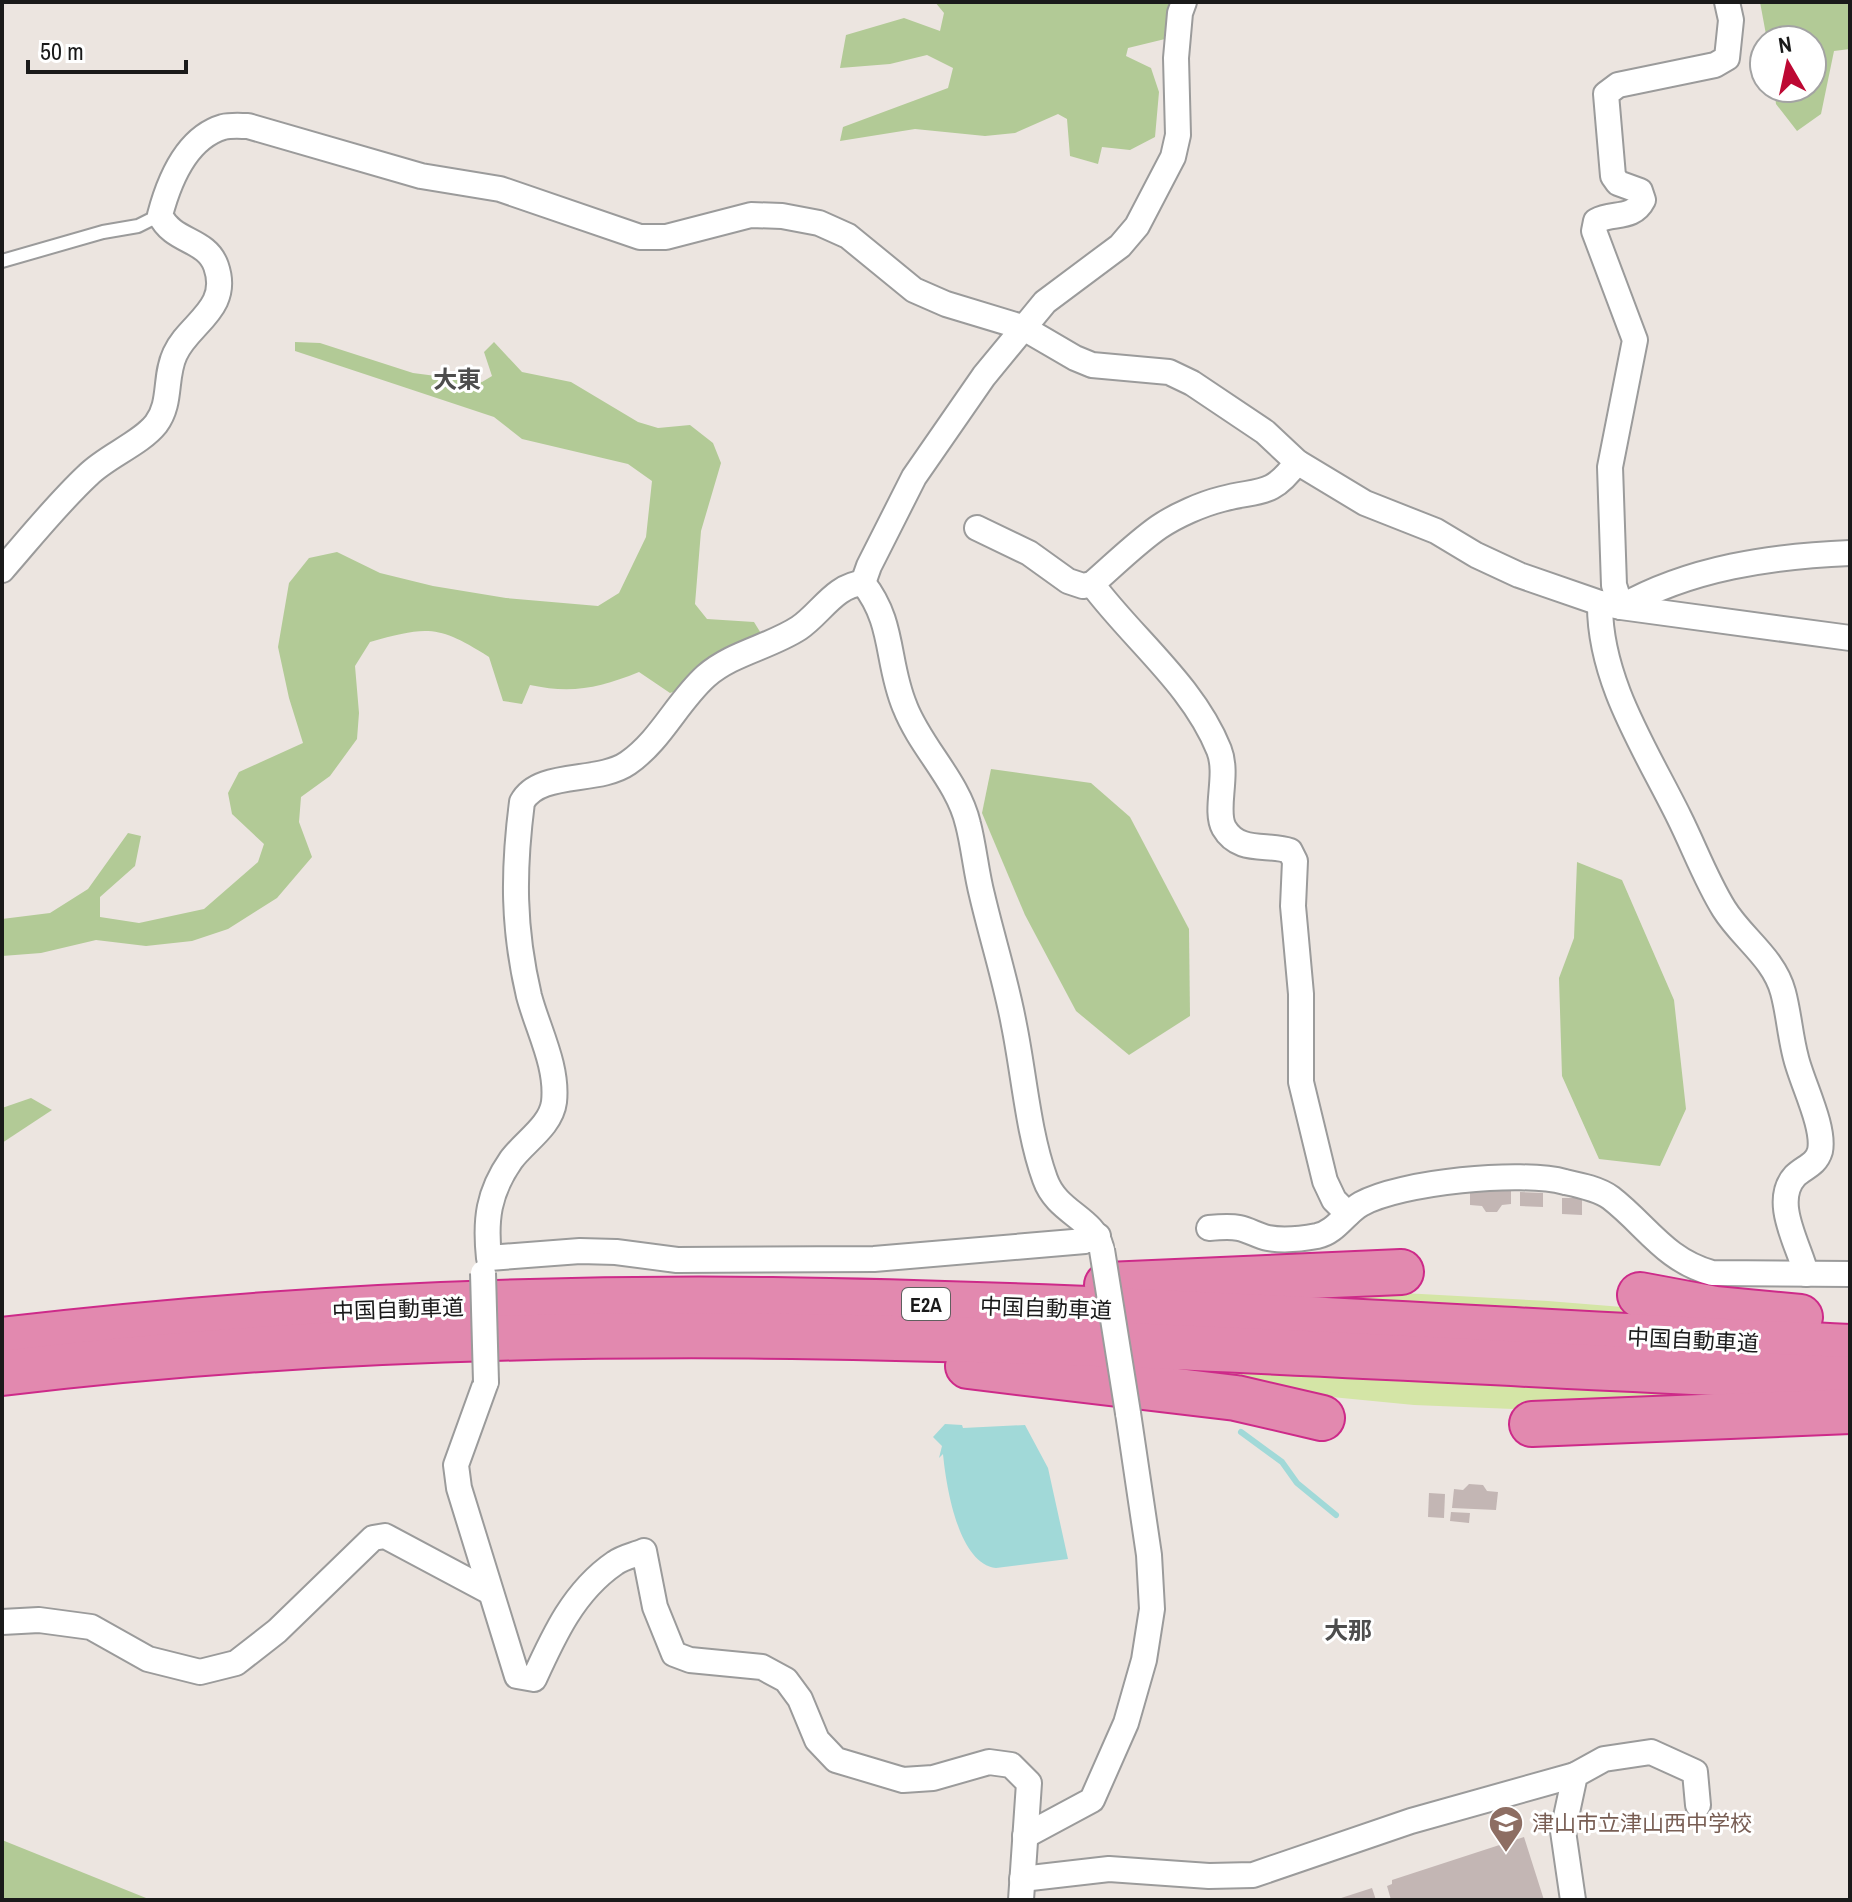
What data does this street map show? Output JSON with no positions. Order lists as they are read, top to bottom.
{
  "streets": {
    "highway": ["E2A", "中国自動車道"]
  },
  "districts": ["大東", "大那"],
  "places": {
    "school or university": ["津山市立津山西中学校"]
  },
  "scale_bar": "50 m",
  "north": "top"
}
